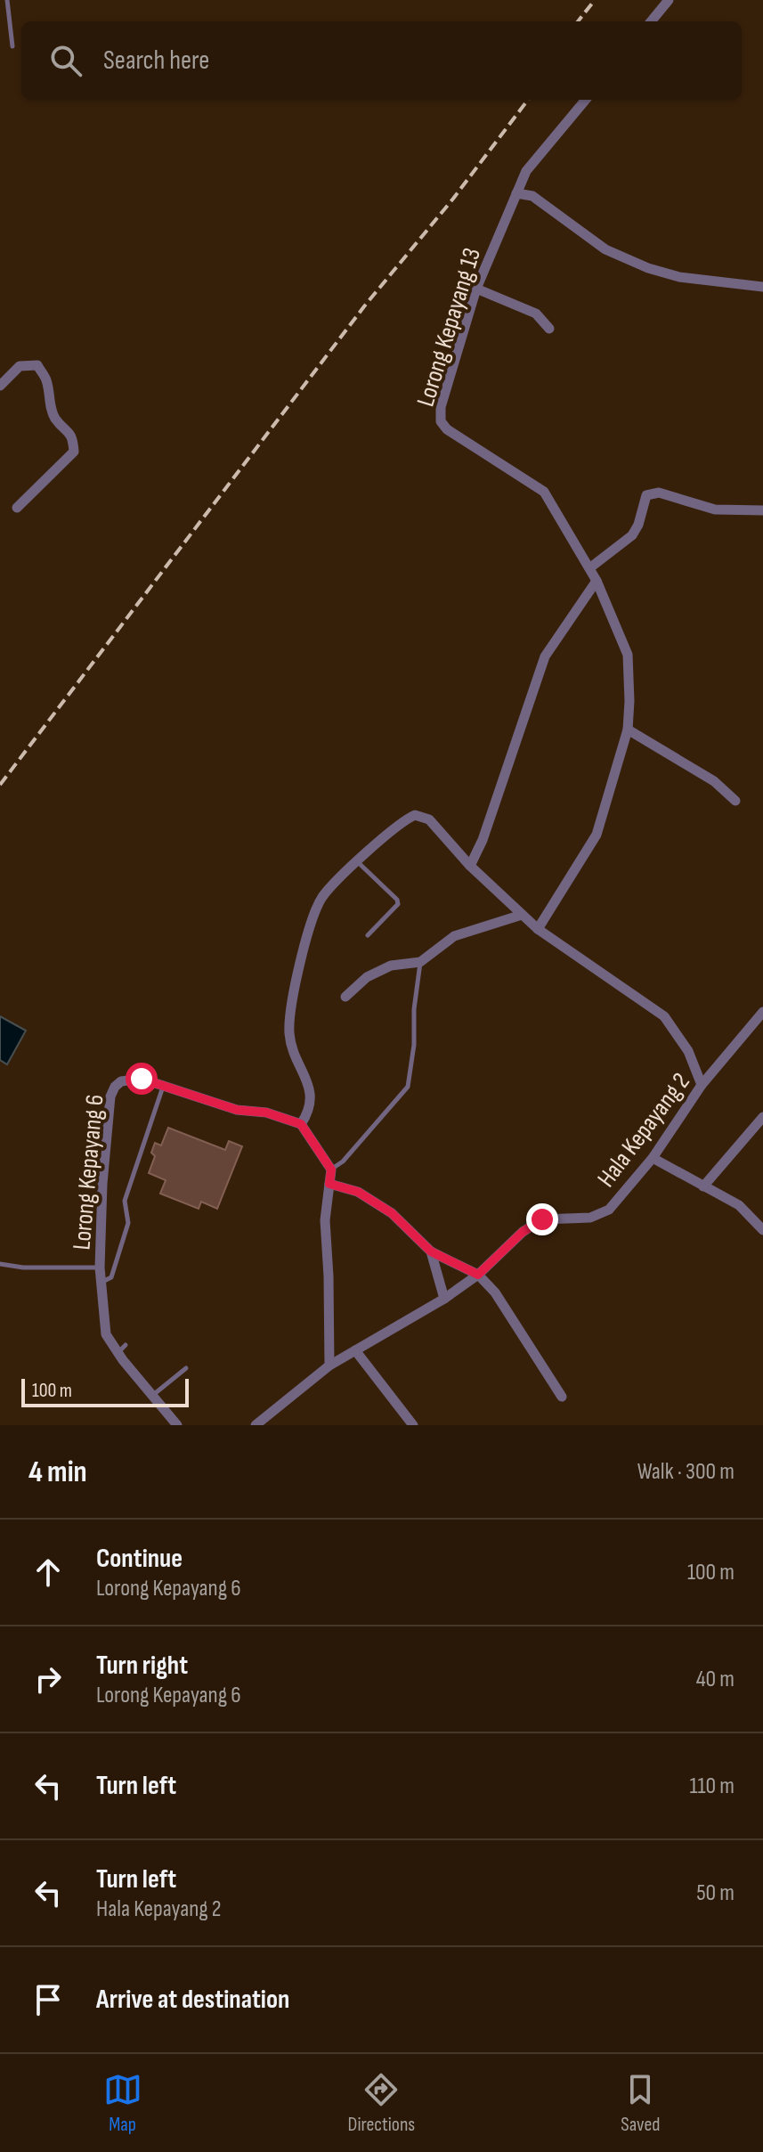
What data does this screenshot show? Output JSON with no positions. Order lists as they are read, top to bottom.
{
  "streets": {
    "street": ["Lorong Kepayang 13", "Hala Kepayang 2", "Lorong Kepayang 6"]
  },
  "scale_bar": "100 m",
  "page": {
    "search": "Search here",
    "scale": "100 m",
    "heading": ["4 min", "Walk · 300 m"],
    "list": [
      ["Continue", "Lorong Kepayang 6", "100 m"],
      ["Turn right", "Lorong Kepayang 6", "40 m"],
      ["Turn left", "110 m"],
      ["Turn left", "Hala Kepayang 2", "50 m"],
      "Arrive at destination"
    ],
    "nav": ["Map", "Directions", "Saved"]
  }
}
